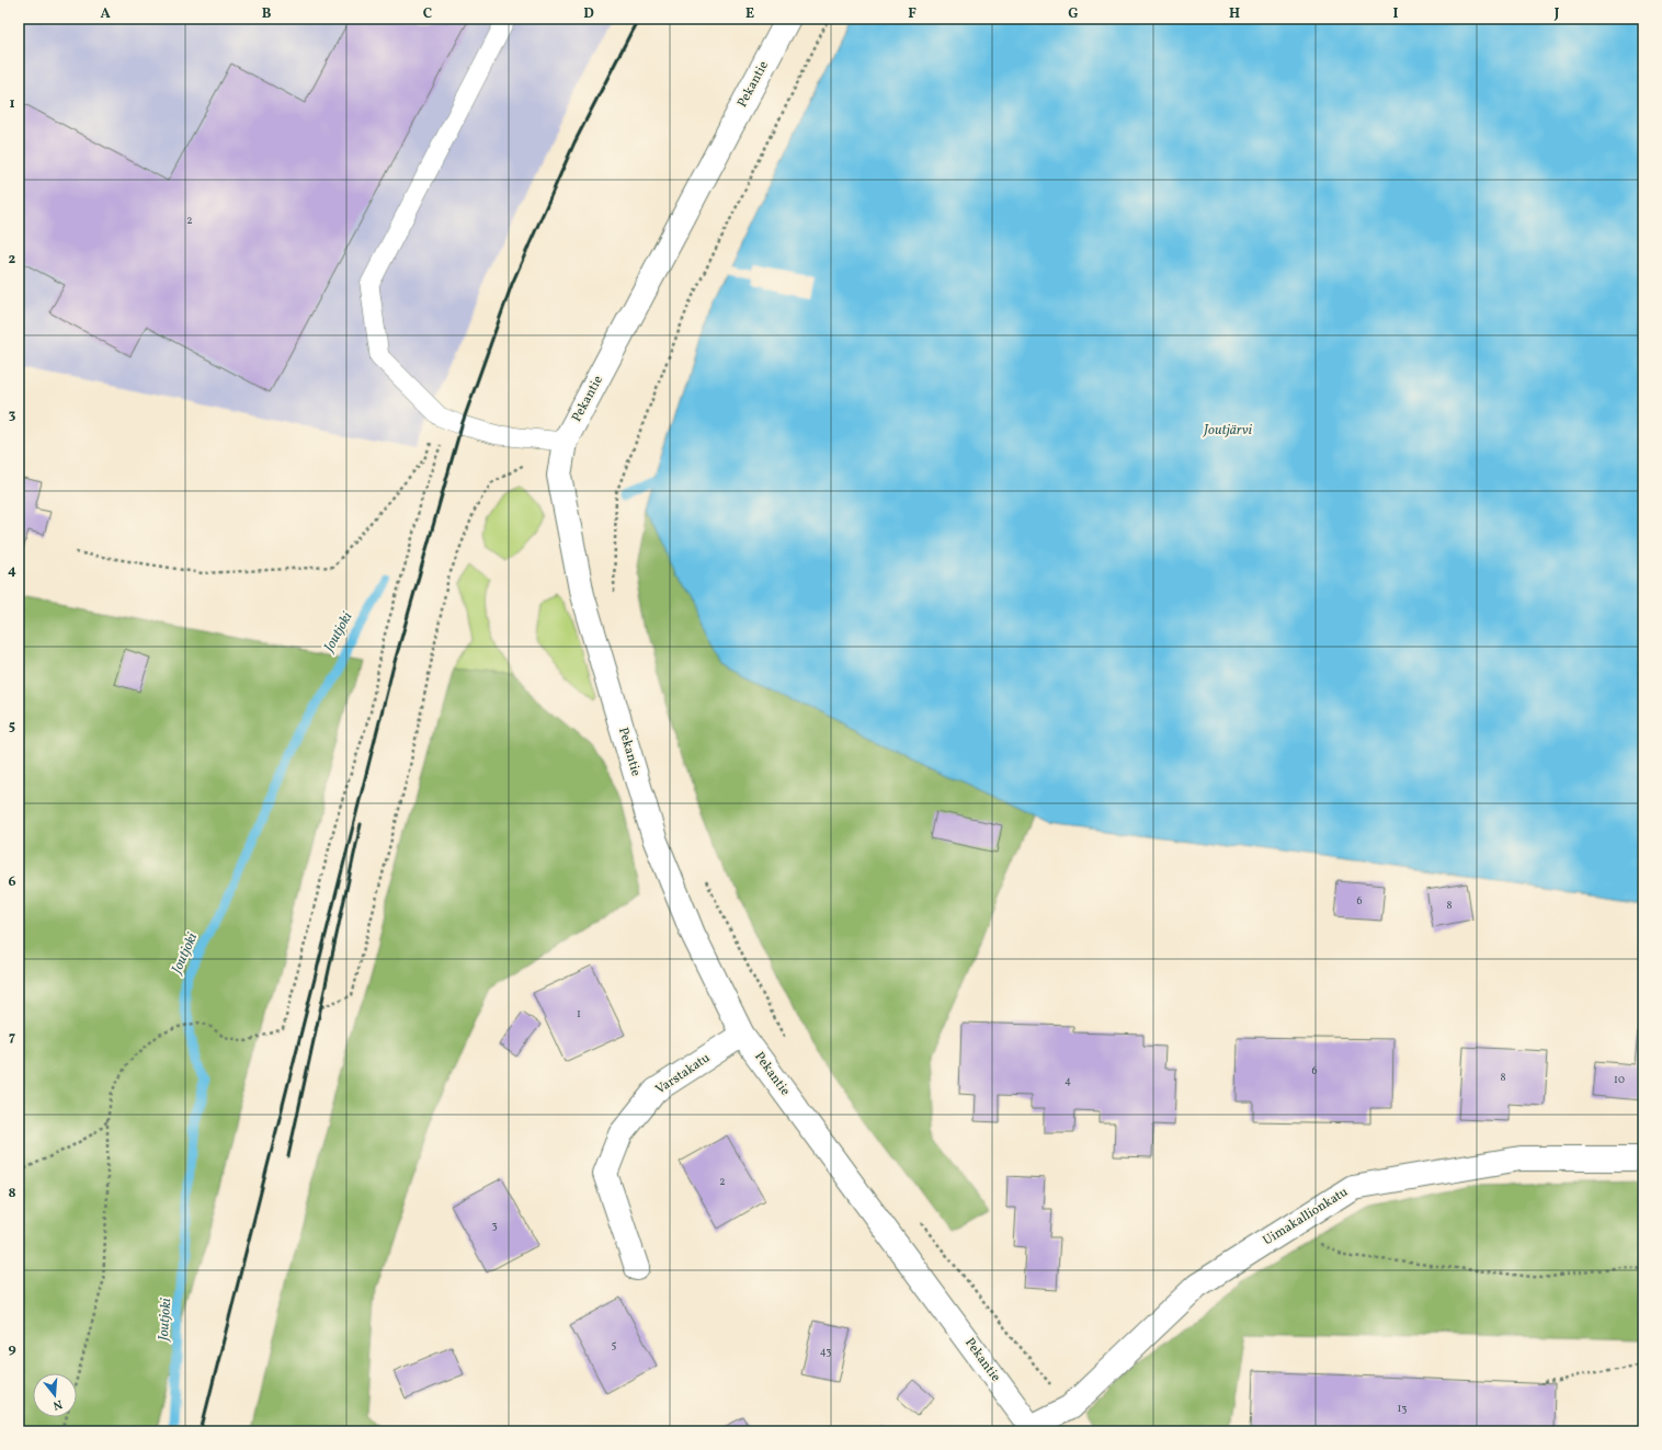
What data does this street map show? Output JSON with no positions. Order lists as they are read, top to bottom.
{
  "streets": {
    "street": ["Pekantie", "Varstakatu", "Uimakallionkatu"]
  },
  "crossings": [
    ["Pekantie", "Varstakatu"],
    ["Pekantie", "Uimakallionkatu"]
  ],
  "water": ["Joutjärvi", "Joutjoki"],
  "house_numbers": [
    "2",
    "6",
    "8",
    "1",
    "6",
    "8",
    "10",
    "4",
    "2",
    "3",
    "5",
    "43",
    "13"
  ],
  "north": "bottom",
  "grid": {
    "columns": [
      "A",
      "B",
      "C",
      "D",
      "E",
      "F",
      "G",
      "H",
      "I",
      "J"
    ],
    "rows": [
      "1",
      "2",
      "3",
      "4",
      "5",
      "6",
      "7",
      "8",
      "9"
    ]
  }
}
